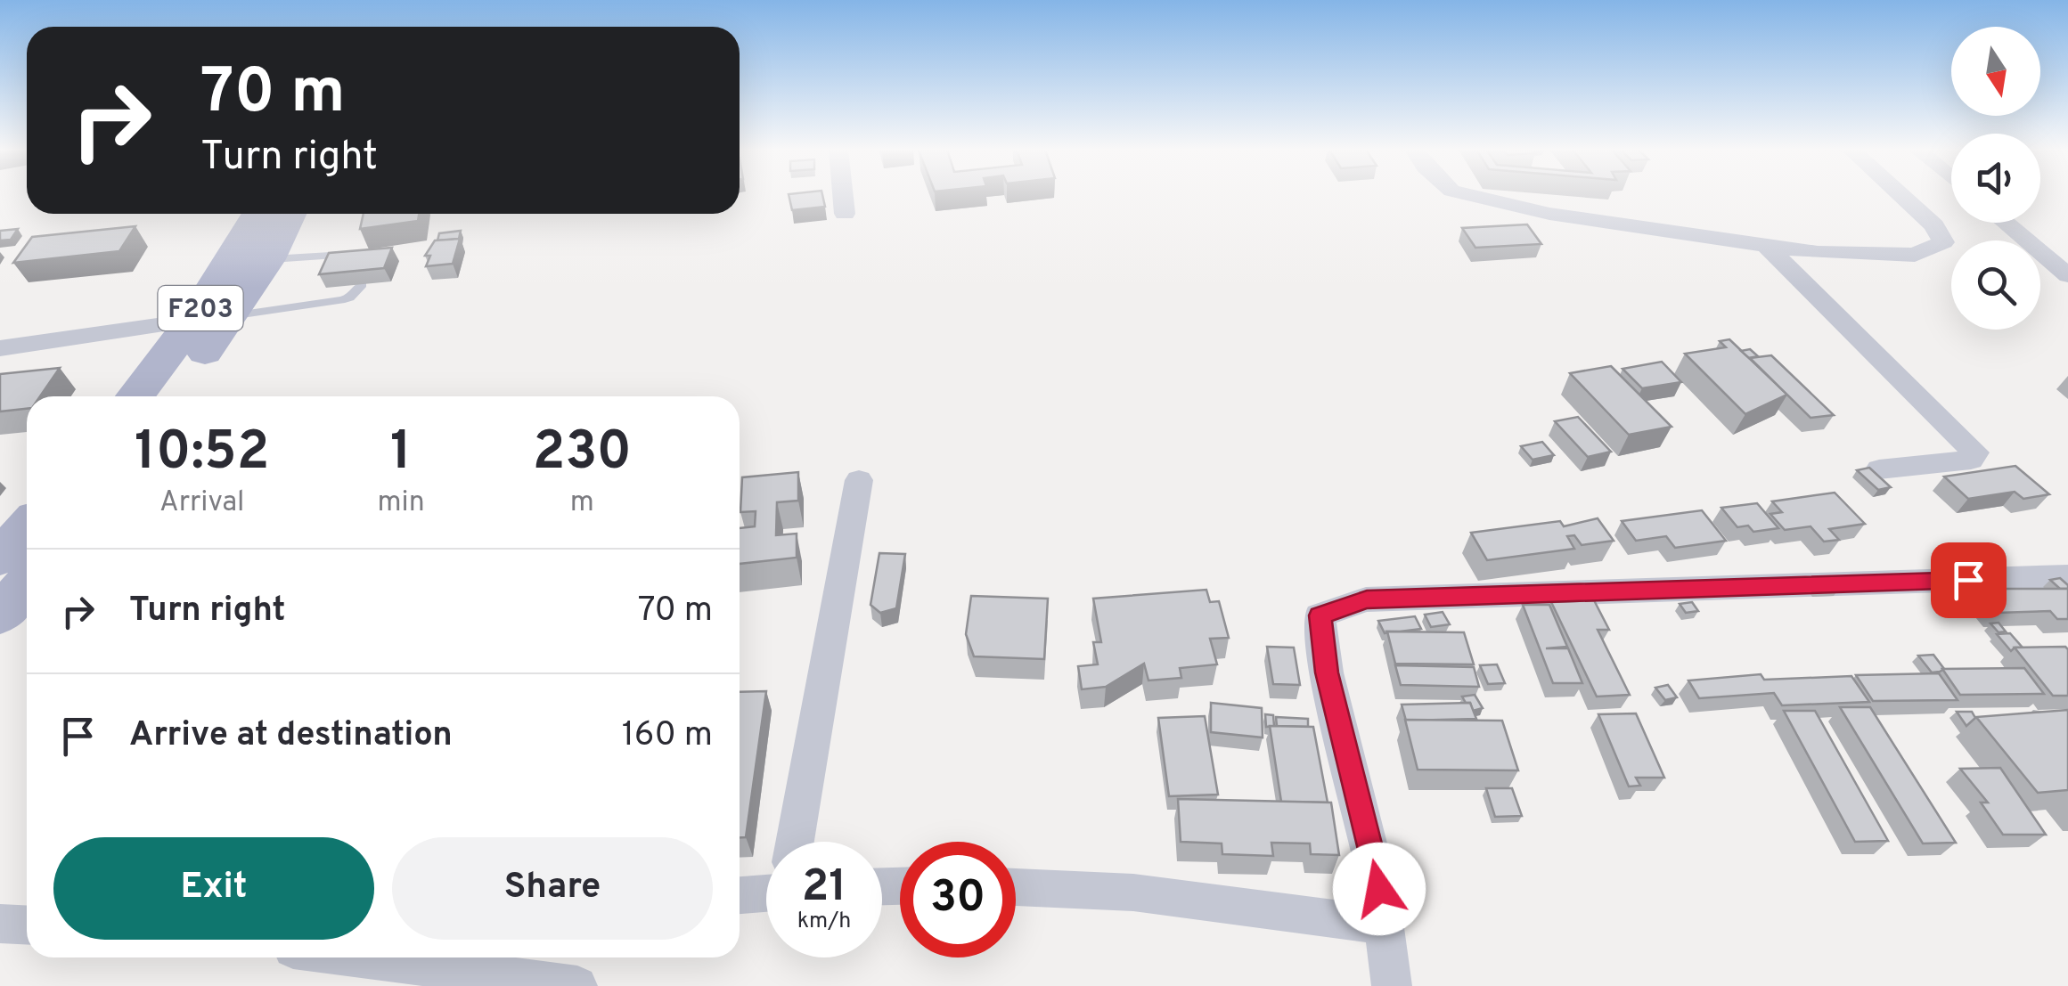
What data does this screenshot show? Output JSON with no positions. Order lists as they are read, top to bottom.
{
  "streets": {
    "main road": ["F203"]
  },
  "north": "bottom",
  "page": {
    "turn": ["70 m", "Turn right"],
    "eta": [
      "10:52",
      "Arrival",
      "1",
      "min",
      "230",
      "m"
    ],
    "list": [
      {
        "name": "Turn right",
        "value": "70 m"
      },
      {
        "name": "Arrive at destination",
        "value": "160 m"
      }
    ],
    "buttons": ["Exit", "Share"],
    "speed": "21 km/h",
    "limit": "30"
  }
}
